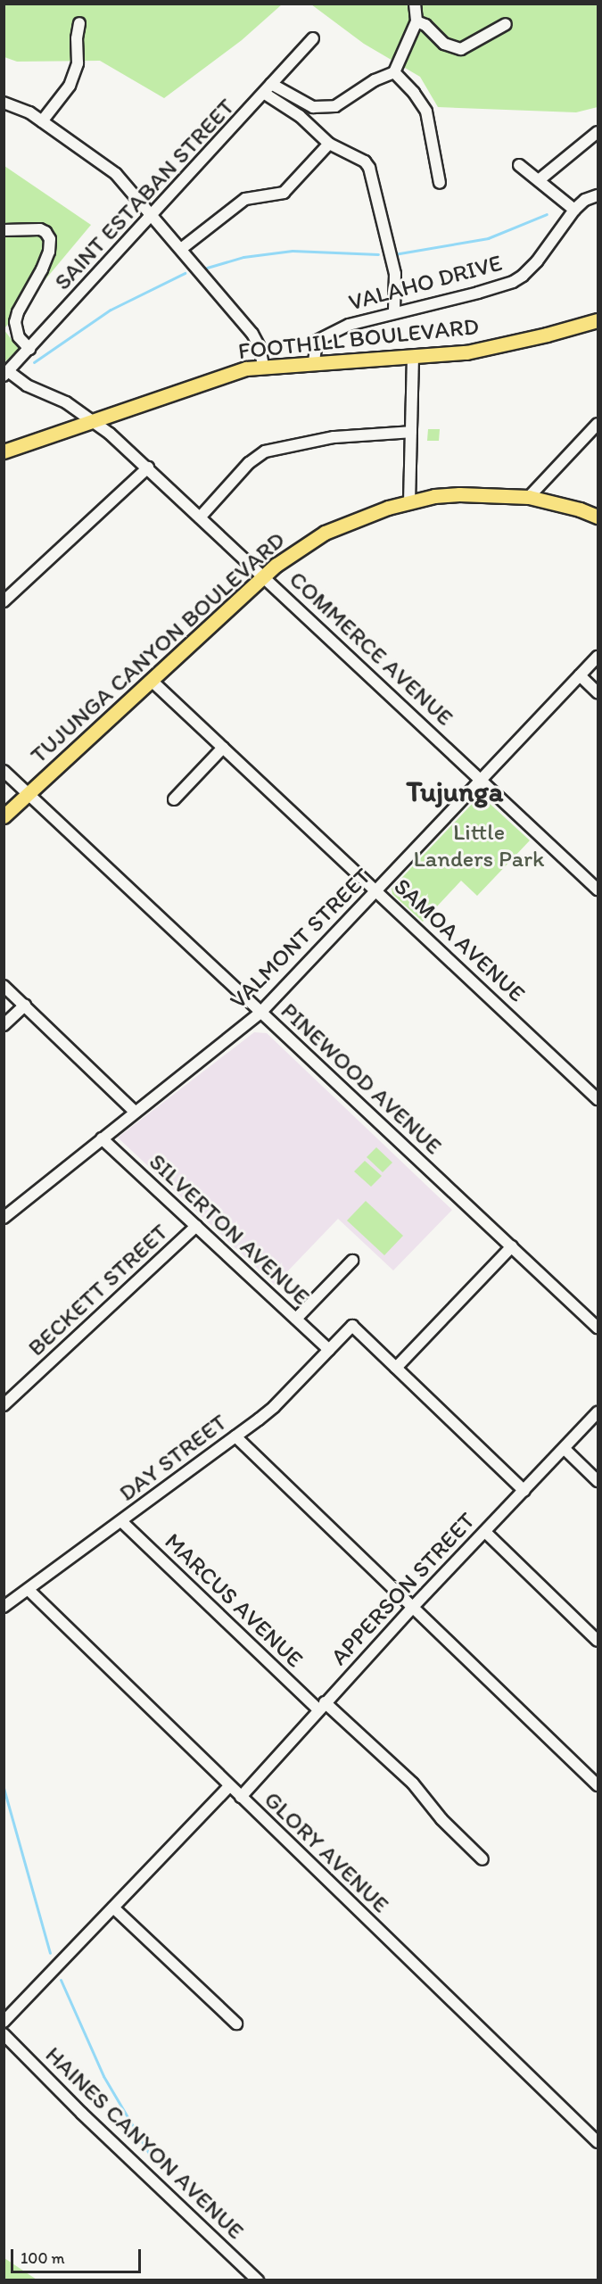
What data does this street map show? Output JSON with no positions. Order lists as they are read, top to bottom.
{
  "streets": {
    "main road": ["FOOTHILL BOULEVARD", "TUJUNGA CANYON BOULEVARD"],
    "street": [
      "SAINT ESTABAN STREET",
      "VALAHO DRIVE",
      "COMMERCE AVENUE",
      "VALMONT STREET",
      "SAMOA AVENUE",
      "PINEWOOD AVENUE",
      "SILVERTON AVENUE",
      "BECKETT STREET",
      "DAY STREET",
      "APPERSON STREET",
      "MARCUS AVENUE",
      "GLORY AVENUE",
      "HAINES CANYON AVENUE"
    ]
  },
  "crossings": [
    ["SAINT ESTABAN STREET", "COMMERCE AVENUE"],
    ["VALAHO DRIVE", "FOOTHILL BOULEVARD"],
    ["FOOTHILL BOULEVARD", "COMMERCE AVENUE"],
    ["TUJUNGA CANYON BOULEVARD", "COMMERCE AVENUE"],
    ["TUJUNGA CANYON BOULEVARD", "SAMOA AVENUE"],
    ["TUJUNGA CANYON BOULEVARD", "PINEWOOD AVENUE"],
    ["COMMERCE AVENUE", "VALMONT STREET"],
    ["VALMONT STREET", "SAMOA AVENUE"],
    ["VALMONT STREET", "PINEWOOD AVENUE"],
    ["VALMONT STREET", "SILVERTON AVENUE"],
    ["SILVERTON AVENUE", "BECKETT STREET"],
    ["SILVERTON AVENUE", "DAY STREET"],
    ["DAY STREET", "MARCUS AVENUE"],
    ["DAY STREET", "GLORY AVENUE"],
    ["APPERSON STREET", "MARCUS AVENUE"],
    ["APPERSON STREET", "GLORY AVENUE"]
  ],
  "districts": ["Tujunga"],
  "parks": ["Little Landers Park"],
  "scale_bar": "100 m"
}
